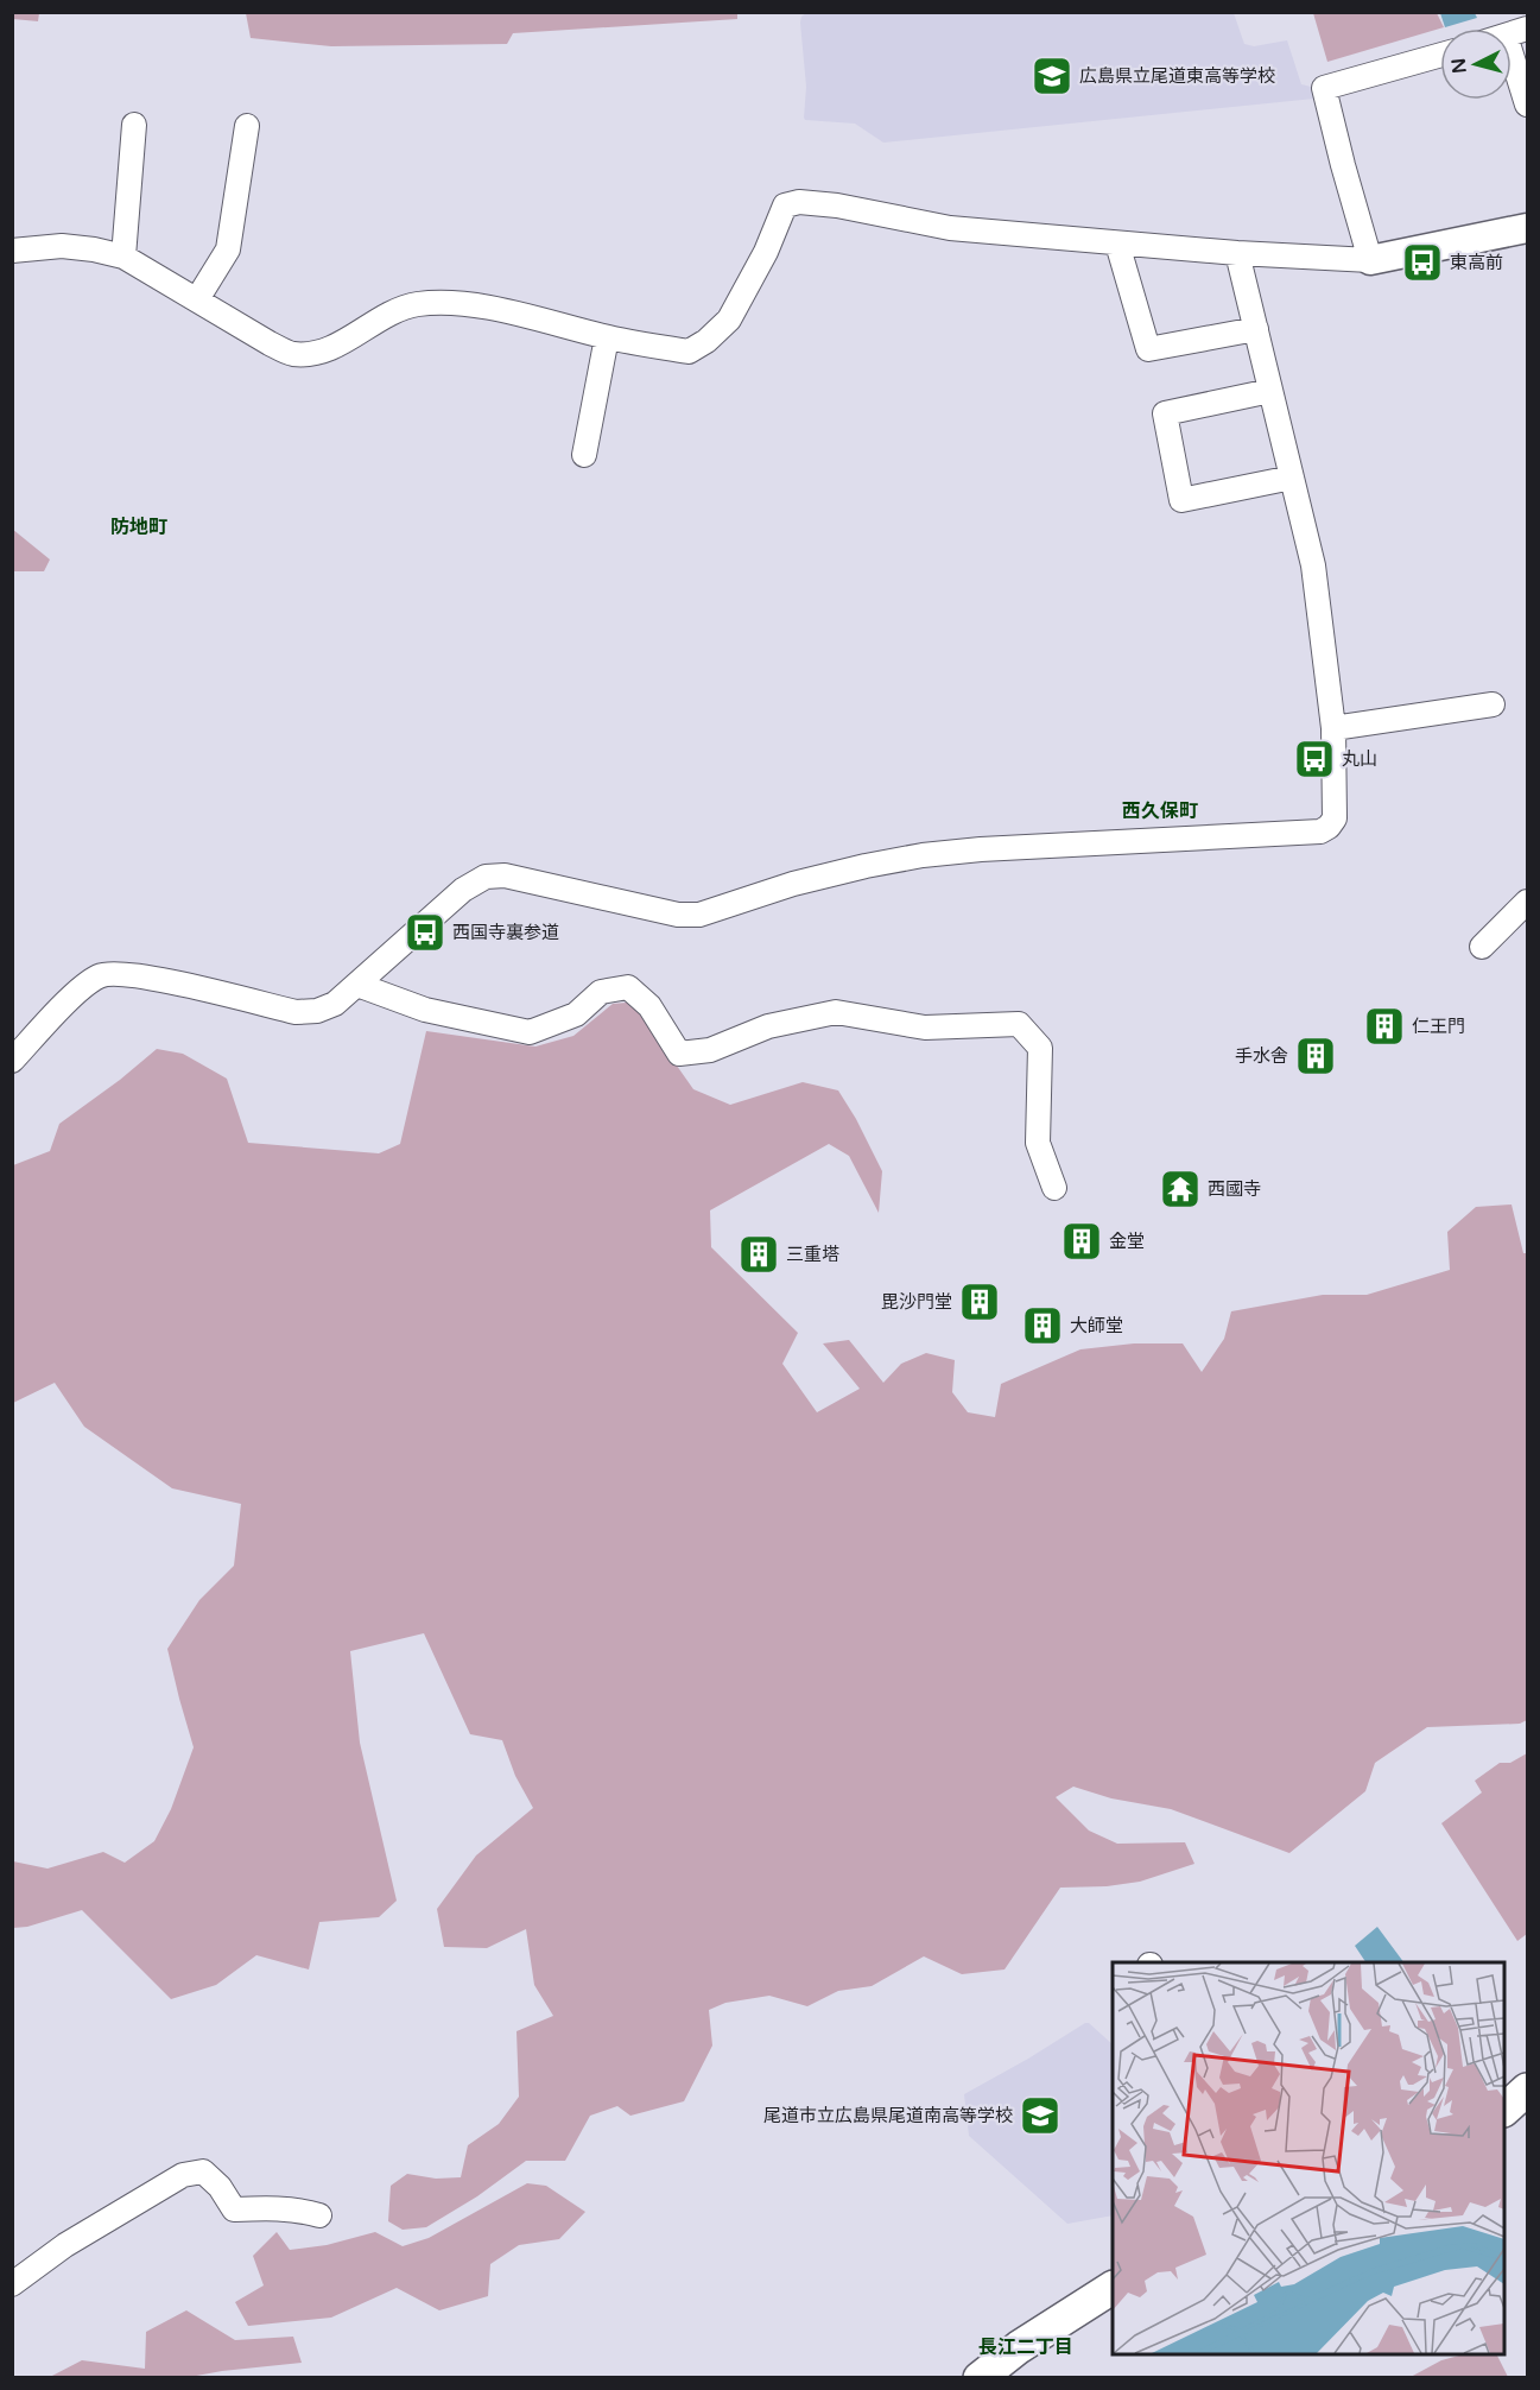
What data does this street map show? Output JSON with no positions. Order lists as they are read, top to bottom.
{
  "districts": ["防地町", "西久保町", "長江二丁目"],
  "places": {
    "school or university": ["広島県立尾道東高等学校", "尾道市立広島県尾道南高等学校"],
    "bus stop": ["東高前", "丸山", "西国寺裏参道"],
    "building": [
      "仁王門",
      "手水舎",
      "金堂",
      "三重塔",
      "毘沙門堂",
      "大師堂"
    ],
    "temple": ["西國寺"]
  },
  "north": "left"
}
